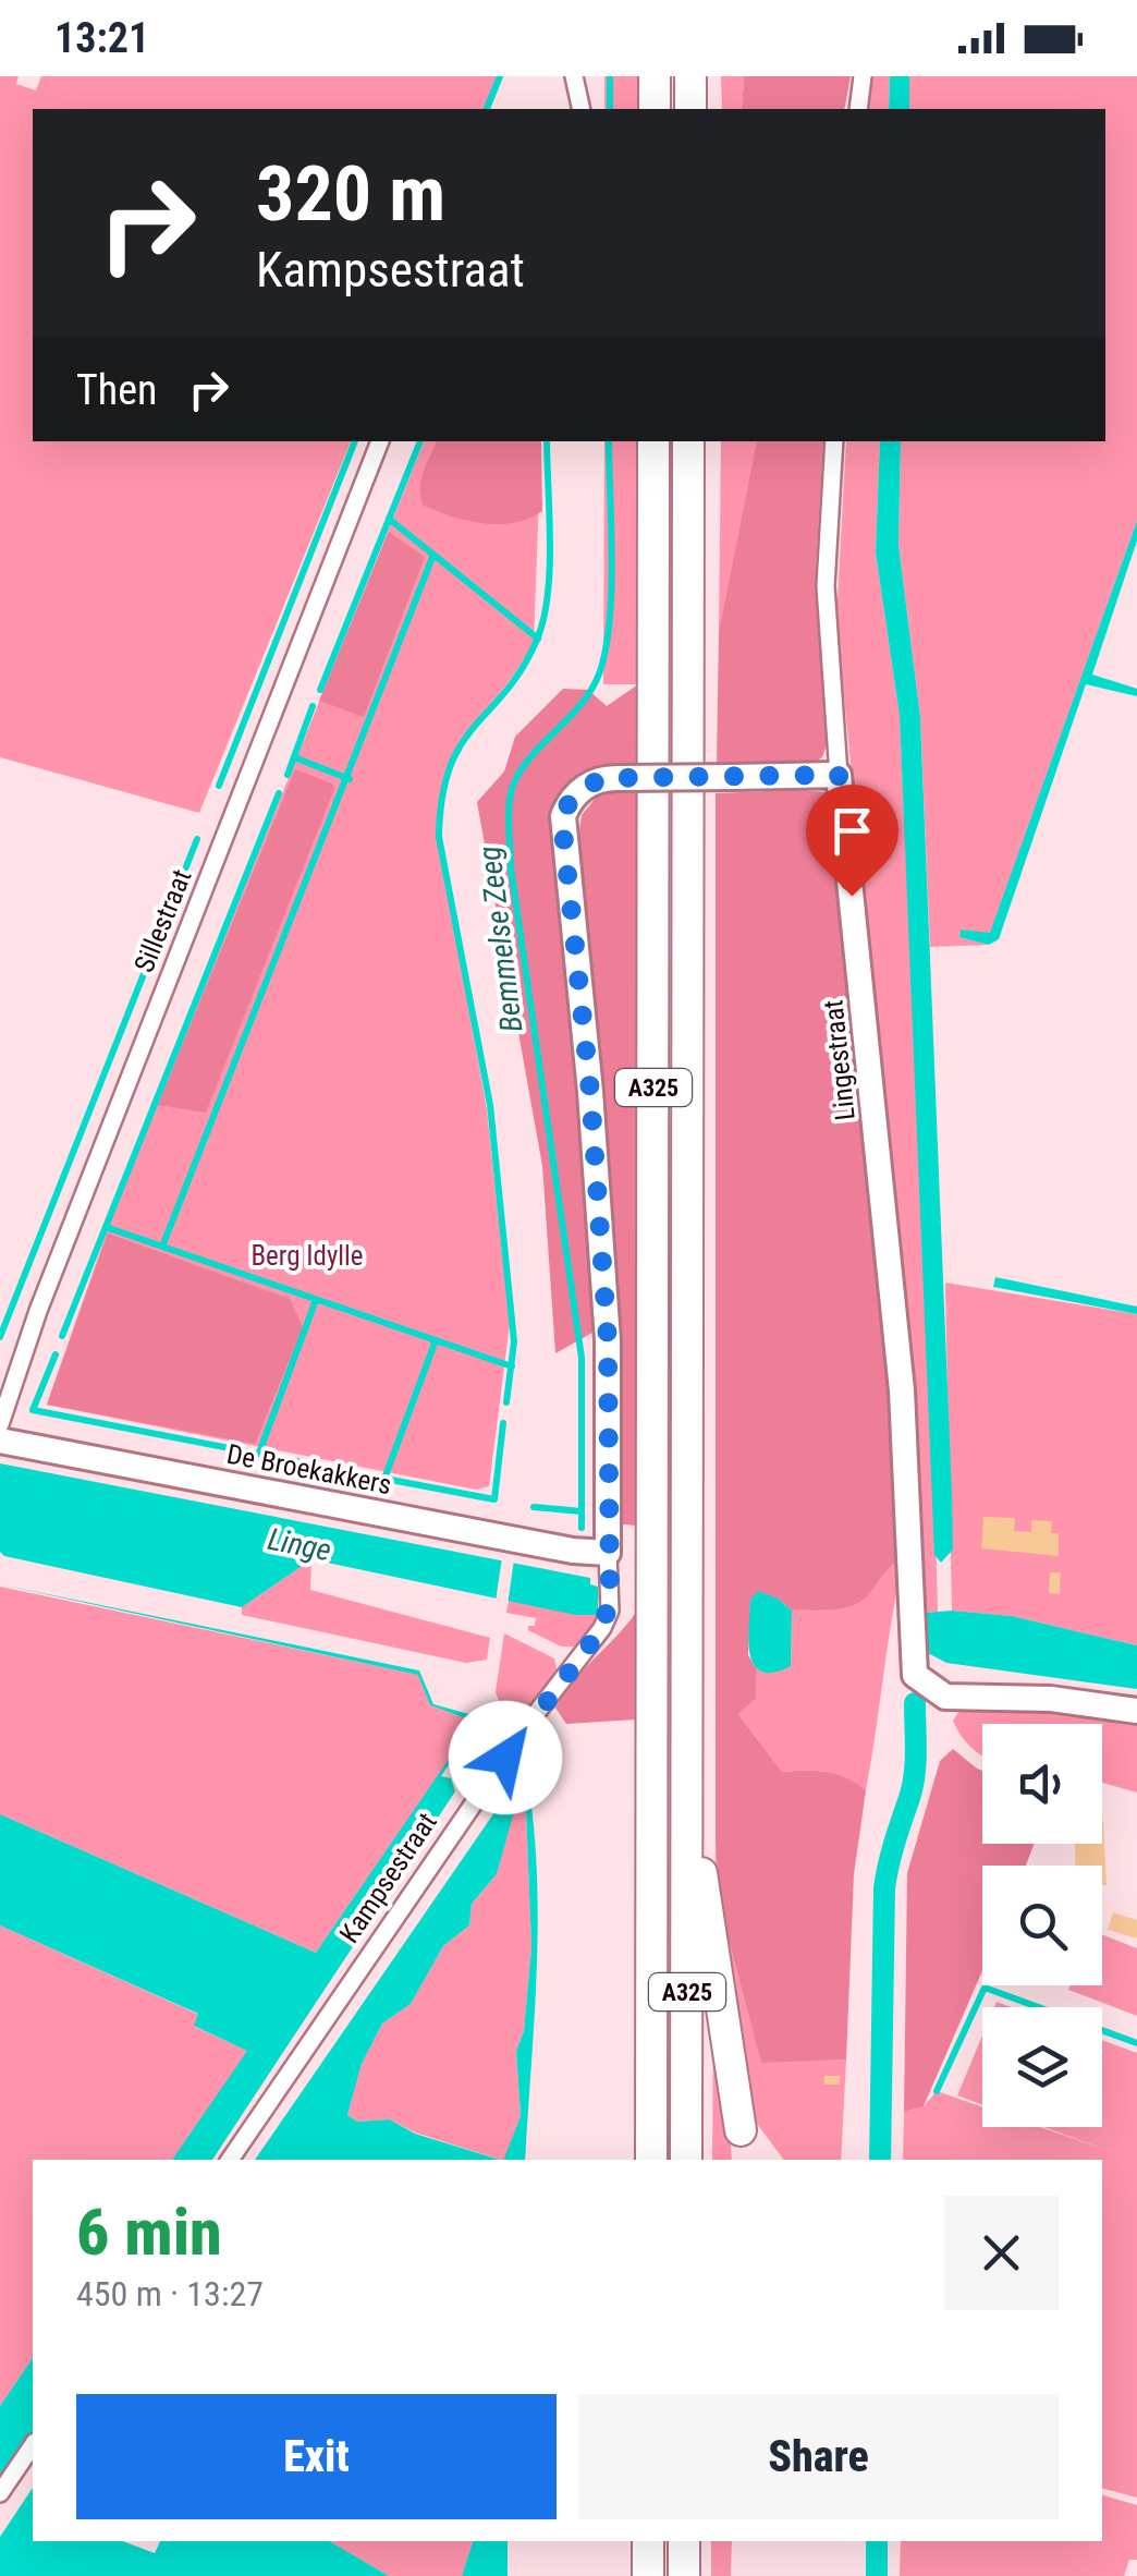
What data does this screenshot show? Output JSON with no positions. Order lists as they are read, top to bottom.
{
  "streets": {
    "highway": ["A325"],
    "street": [
      "Sillestraat",
      "Lingestraat",
      "De Broekakkers",
      "Kampsestraat"
    ]
  },
  "crossings": [
    ["Lingestraat", "Kampsestraat"],
    ["De Broekakkers", "Kampsestraat"]
  ],
  "water": ["Bemmelse Zeeg", "Linge"],
  "parks": ["Berg Idylle"],
  "page": {
    "status": "13:21",
    "turn": ["320 m", "Kampsestraat"],
    "then": "Then",
    "heading": ["6 min", "450 m · 13:27"],
    "buttons": ["Exit", "Share"]
  }
}
